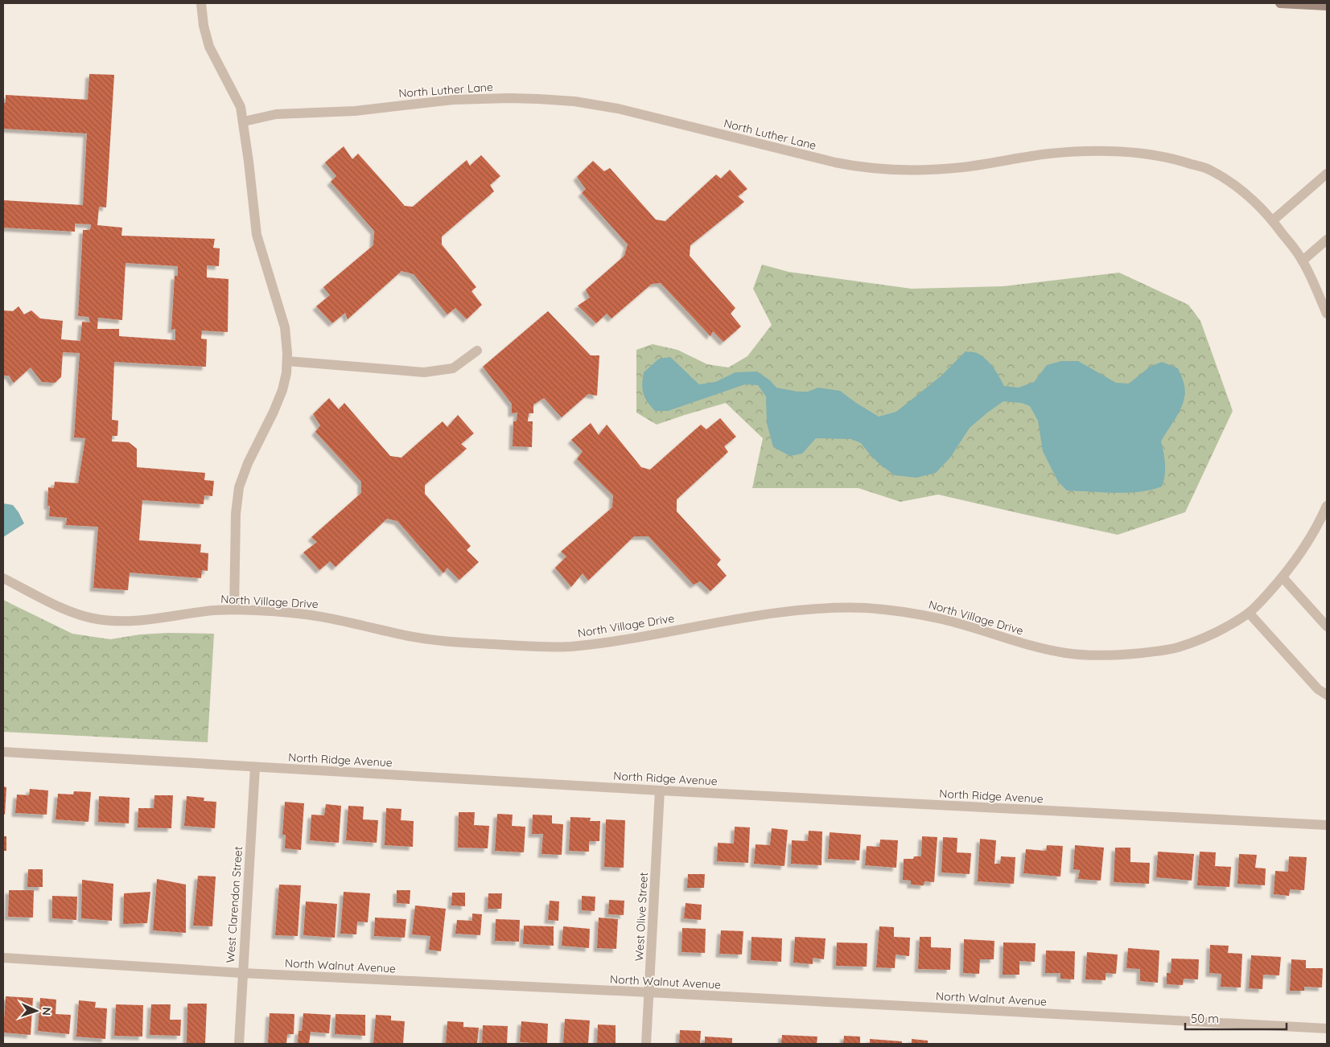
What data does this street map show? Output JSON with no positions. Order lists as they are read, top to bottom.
{
  "streets": {
    "street": [
      "North Luther Lane",
      "North Village Drive",
      "North Ridge Avenue",
      "West Clarendon Street",
      "West Olive Street",
      "North Walnut Avenue"
    ]
  },
  "crossings": [
    ["North Ridge Avenue", "West Clarendon Street"],
    ["North Ridge Avenue", "West Olive Street"],
    ["West Clarendon Street", "North Walnut Avenue"],
    ["West Olive Street", "North Walnut Avenue"]
  ],
  "scale_bar": "50 m",
  "north": "right"
}
